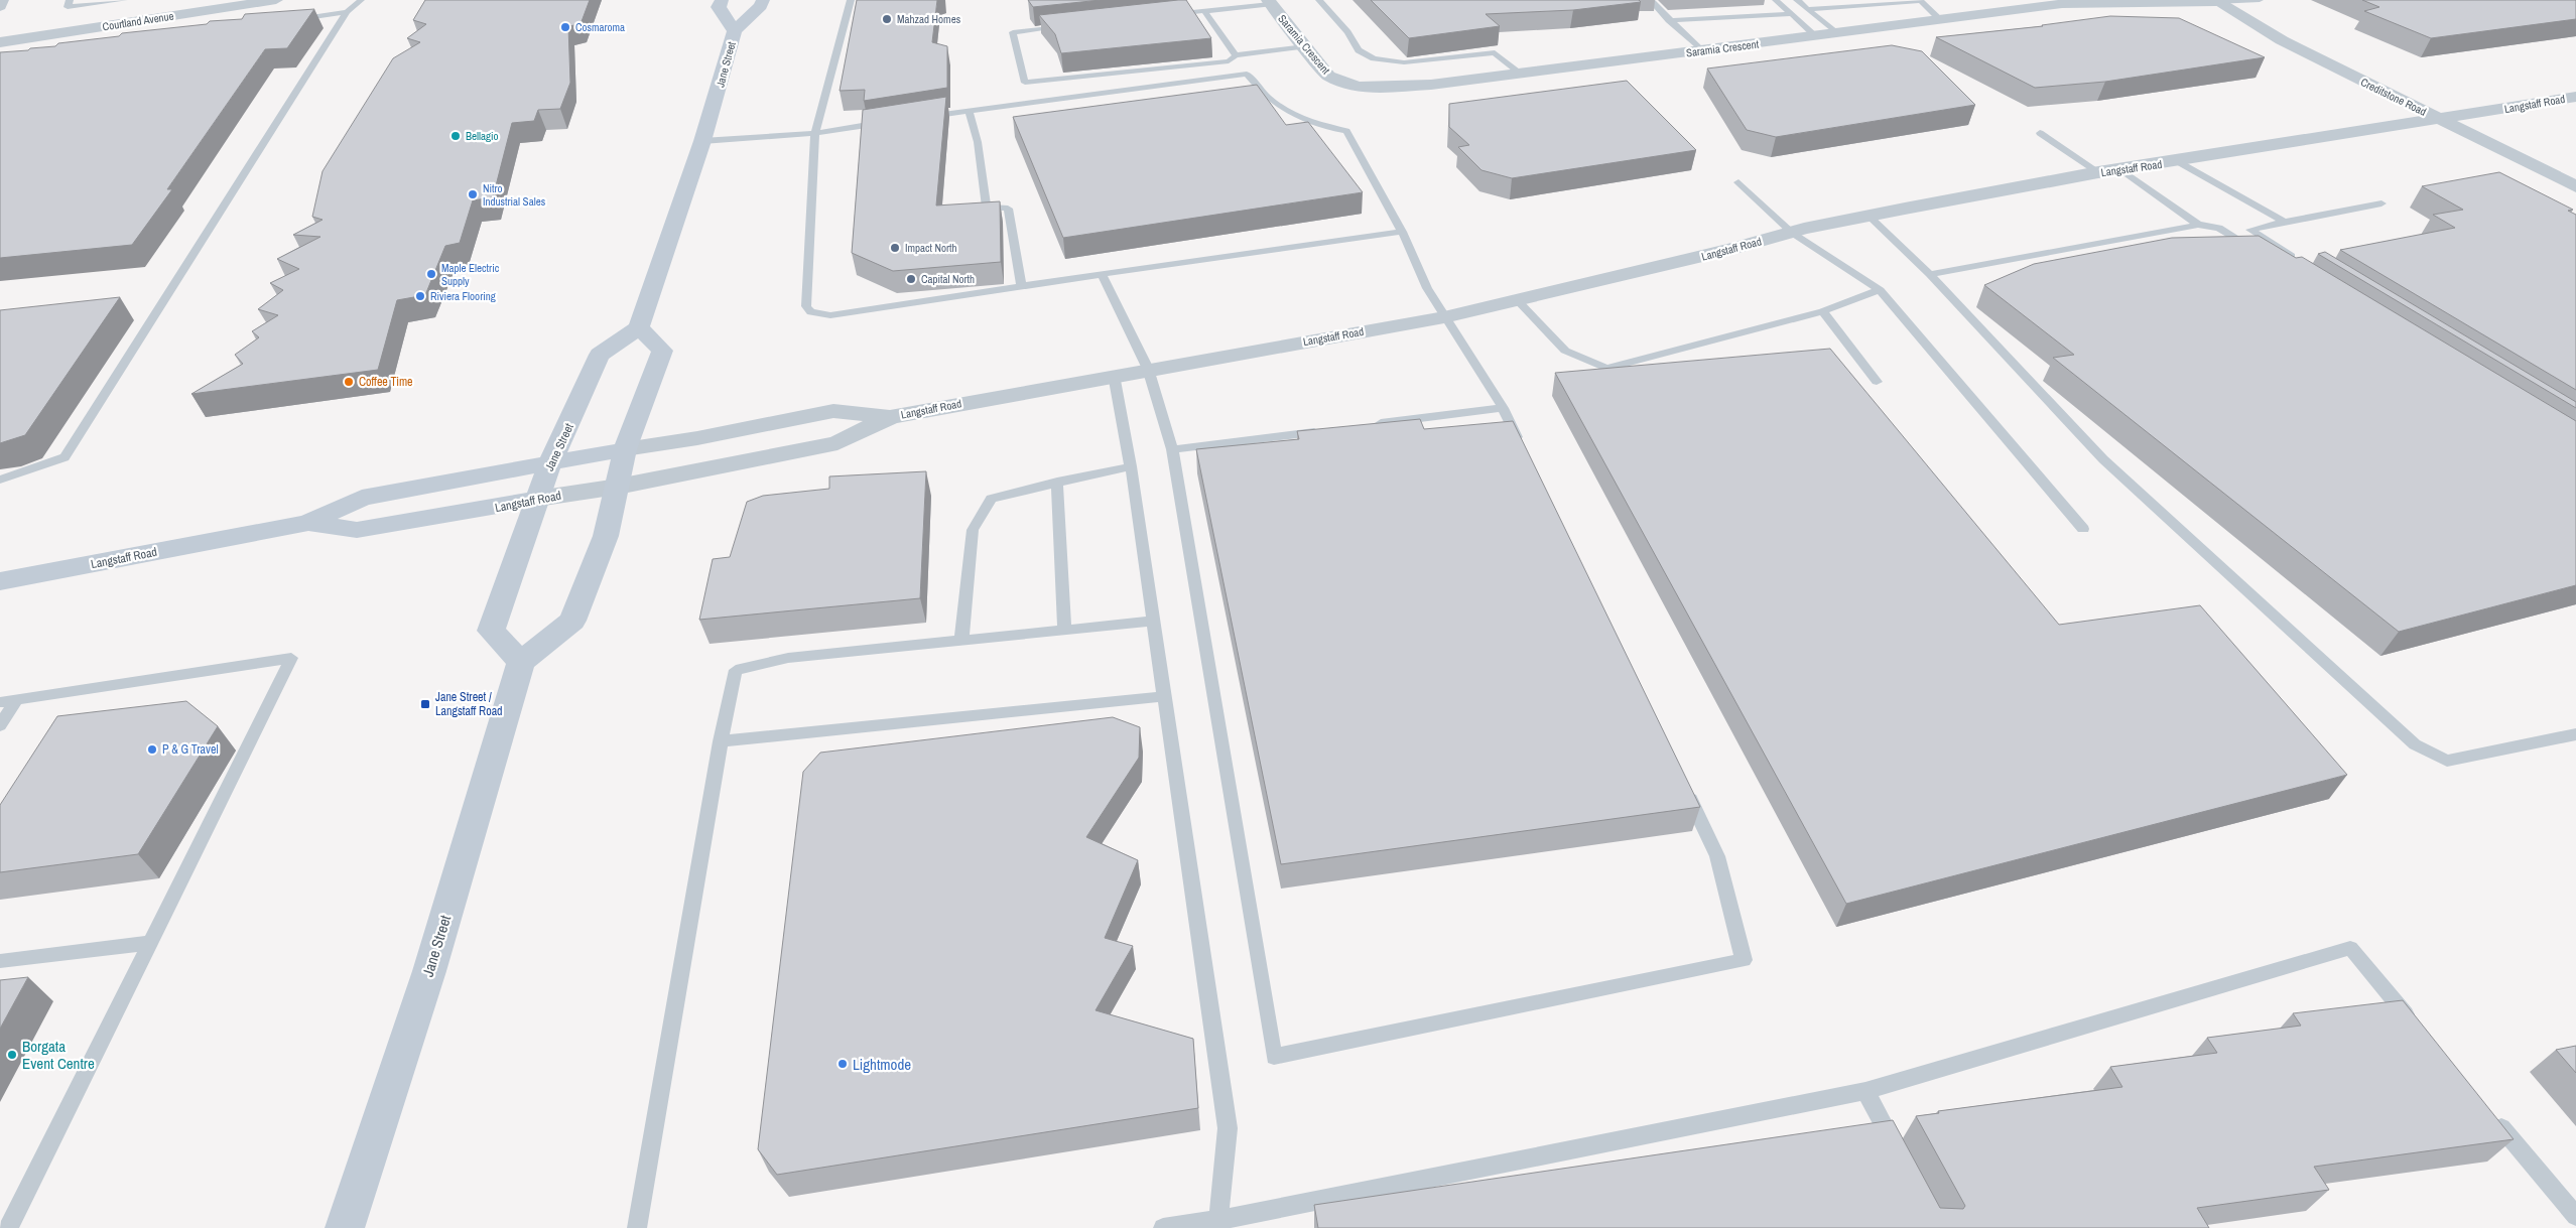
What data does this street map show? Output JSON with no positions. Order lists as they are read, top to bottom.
{
  "streets": {
    "main road": ["Jane Street", "Langstaff Road"],
    "street": ["Courtland Avenue", "Saramia Crescent", "Creditstone Road"]
  },
  "crossings": [
    ["Saramia Crescent", "Creditstone Road"],
    ["Jane Street", "Langstaff Road"],
    ["Creditstone Road", "Langstaff Road"]
  ],
  "places": {
    "other": [
      "Mahzad Homes",
      "Cosmaroma",
      "Bellagio",
      "Nitro Industrial Sales",
      "Impact North",
      "Maple Electric Supply",
      "Capital North",
      "Riviera Flooring",
      "Coffee Time",
      "P & G Travel",
      "Borgata Event Centre",
      "Lightmode"
    ],
    "transit": ["Jane Street / Langstaff Road"]
  }
}
